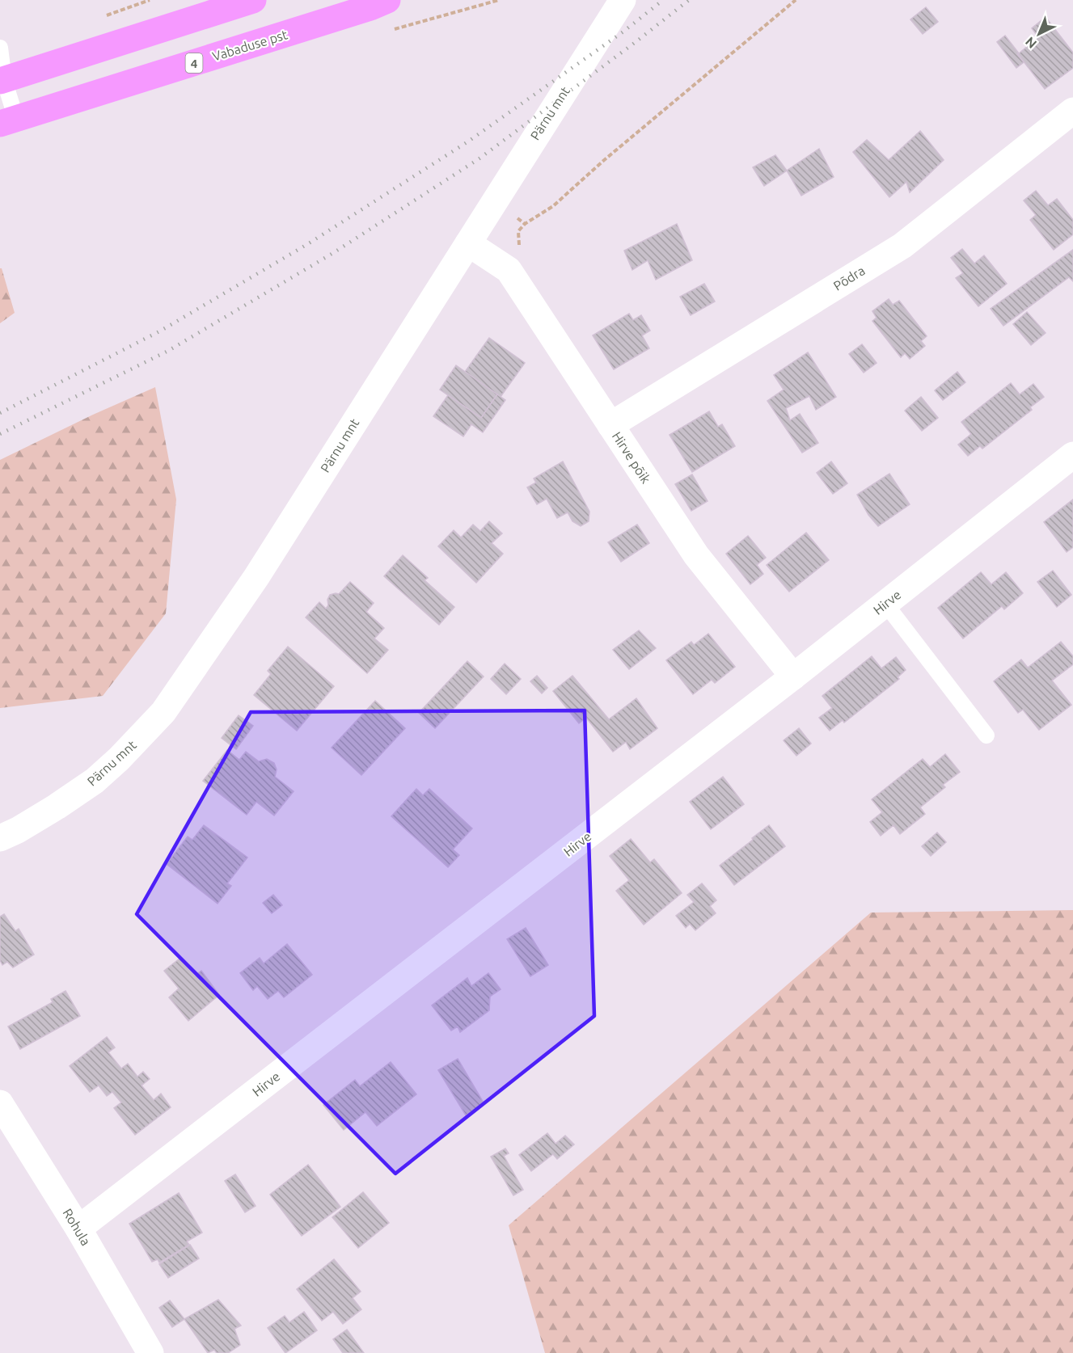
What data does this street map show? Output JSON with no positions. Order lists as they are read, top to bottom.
{
  "streets": {
    "highway": ["Vabaduse pst", "4"],
    "street": [
      "Pärnu mnt",
      "Põdra",
      "Hirve põik",
      "Hirve",
      "Rohula"
    ]
  },
  "crossings": [
    ["Pärnu mnt", "Hirve põik"],
    ["Põdra", "Hirve põik"],
    ["Hirve põik", "Hirve"],
    ["Hirve", "Rohula"]
  ],
  "north": "bottom left"
}
